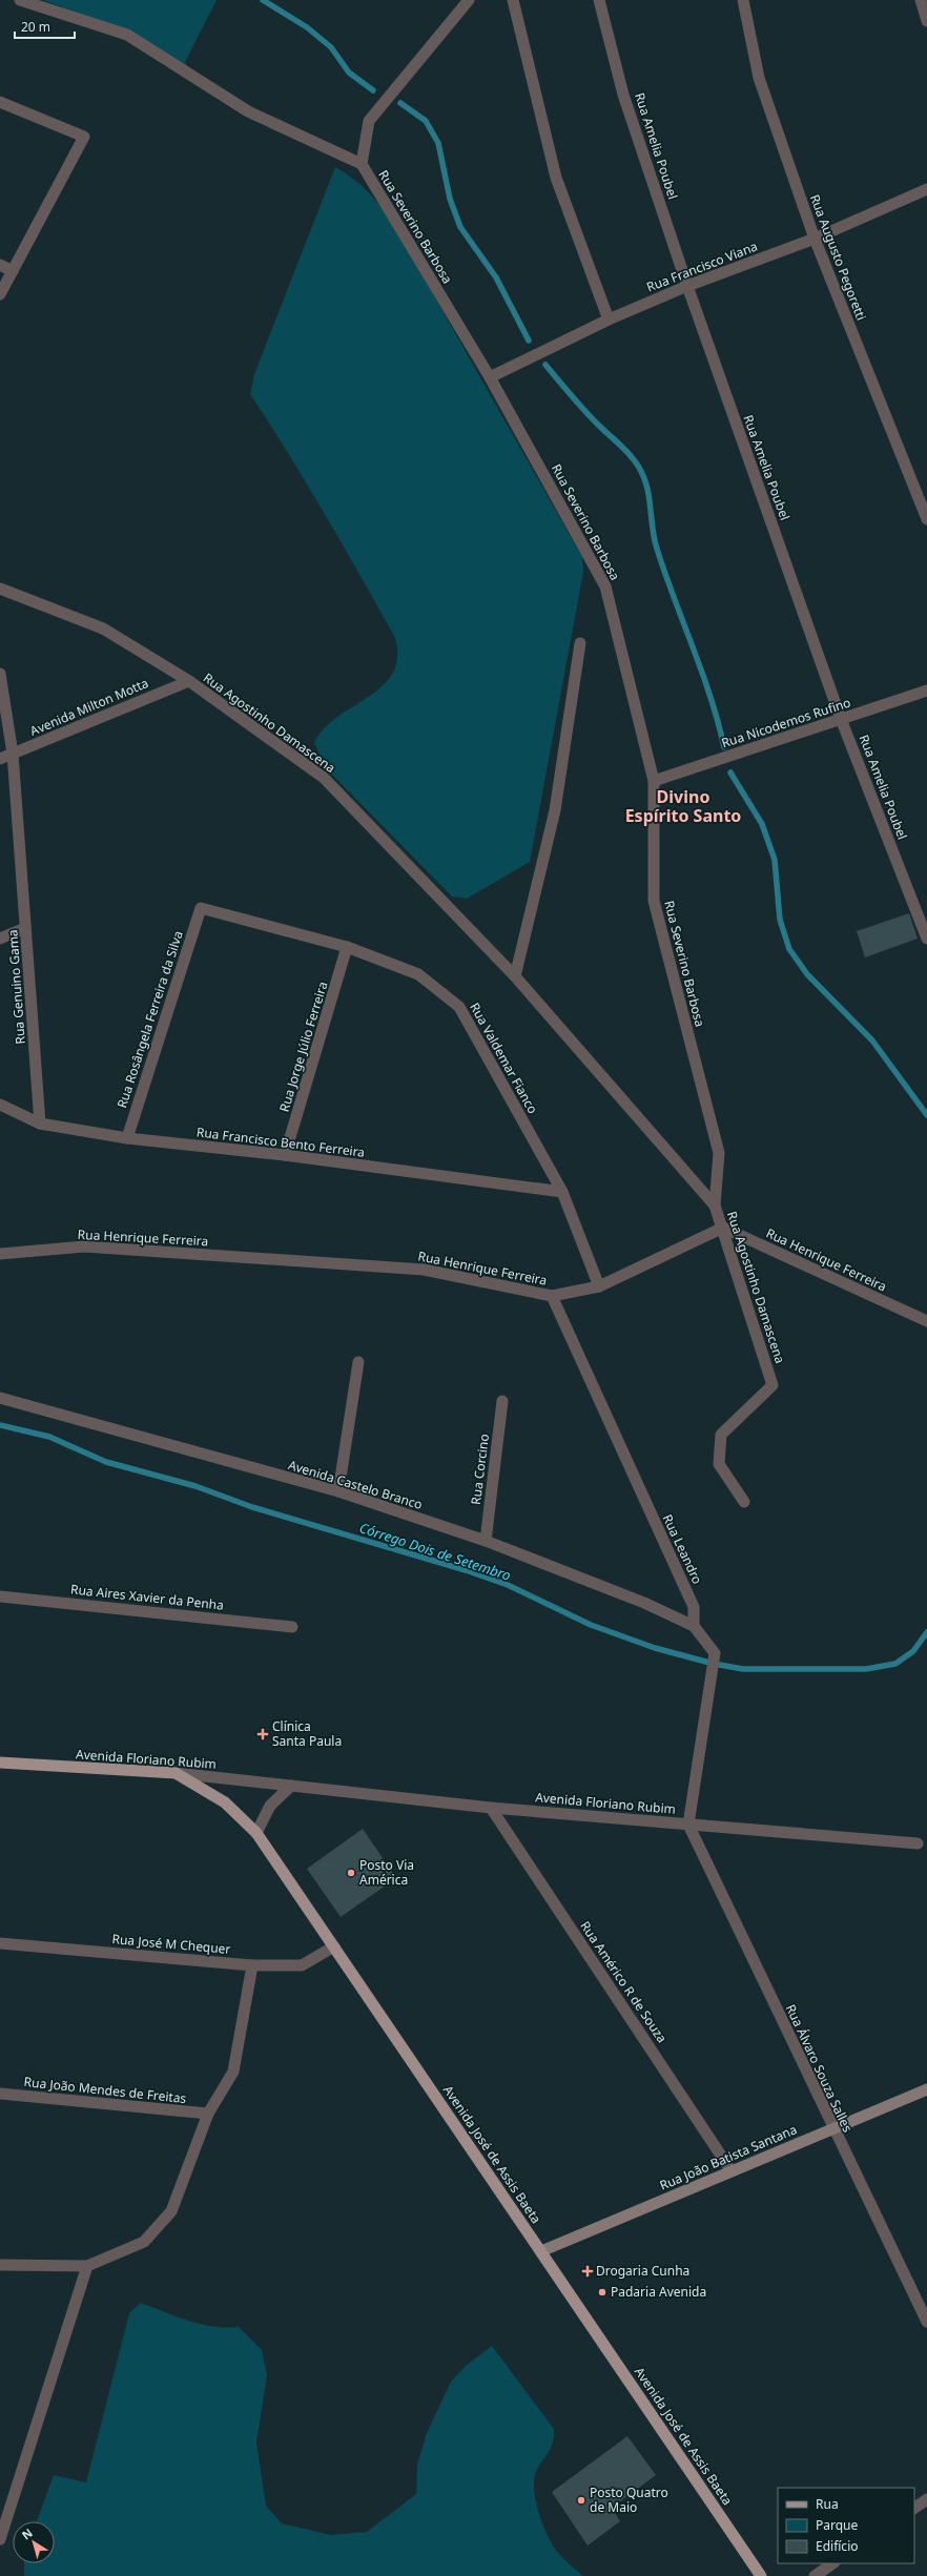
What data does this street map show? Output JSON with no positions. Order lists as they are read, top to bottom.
{
  "streets": {
    "main road": ["Avenida Floriano Rubim", "Avenida José de Assis Baeta", "Rua João Batista Santana"],
    "street": [
      "Rua Amelia Poubel",
      "Rua Severino Barbosa",
      "Rua Augusto Pegoretti",
      "Rua Francisco Viana",
      "Avenida Milton Motta",
      "Rua Agostinho Damascena",
      "Rua Nicodemos Rufino",
      "Rua Genuino Gama",
      "Rua Rosângela Ferreira da Silva",
      "Rua Jorge Júlio Ferreira",
      "Rua Valdemar Fianco",
      "Rua Francisco Bento Ferreira",
      "Rua Henrique Ferreira",
      "Rua Corcino",
      "Avenida Castelo Branco",
      "Rua Leandro",
      "Rua Aires Xavier da Penha",
      "Rua José M Chequer",
      "Rua Américo R de Souza",
      "Rua Álvaro Souza Salles",
      "Rua João Mendes de Freitas"
    ]
  },
  "crossings": [
    ["Rua Amelia Poubel", "Rua Francisco Viana"],
    ["Rua Amelia Poubel", "Rua Nicodemos Rufino"],
    ["Rua Severino Barbosa", "Rua Francisco Viana"],
    ["Rua Severino Barbosa", "Rua Agostinho Damascena"],
    ["Rua Severino Barbosa", "Rua Nicodemos Rufino"],
    ["Rua Augusto Pegoretti", "Rua Francisco Viana"],
    ["Avenida Milton Motta", "Rua Agostinho Damascena"],
    ["Avenida Milton Motta", "Rua Genuino Gama"],
    ["Rua Agostinho Damascena", "Rua Henrique Ferreira"],
    ["Rua Genuino Gama", "Rua Francisco Bento Ferreira"],
    ["Rua Rosângela Ferreira da Silva", "Rua Valdemar Fianco"],
    ["Rua Rosângela Ferreira da Silva", "Rua Francisco Bento Ferreira"],
    ["Rua Jorge Júlio Ferreira", "Rua Valdemar Fianco"],
    ["Rua Jorge Júlio Ferreira", "Rua Francisco Bento Ferreira"],
    ["Rua Valdemar Fianco", "Rua Francisco Bento Ferreira"],
    ["Rua Valdemar Fianco", "Rua Henrique Ferreira"],
    ["Rua Henrique Ferreira", "Rua Leandro"],
    ["Rua Corcino", "Avenida Castelo Branco"],
    ["Avenida Castelo Branco", "Rua Leandro"],
    ["Avenida Floriano Rubim", "Rua Américo R de Souza"],
    ["Avenida Floriano Rubim", "Rua Álvaro Souza Salles"],
    ["Avenida Floriano Rubim", "Avenida José de Assis Baeta"],
    ["Rua José M Chequer", "Avenida José de Assis Baeta"],
    ["Rua Américo R de Souza", "Rua João Batista Santana"],
    ["Rua Álvaro Souza Salles", "Rua João Batista Santana"],
    ["Avenida José de Assis Baeta", "Rua João Batista Santana"]
  ],
  "districts": ["Divino Espírito Santo"],
  "water": ["Córrego Dois de Setembro"],
  "places": {
    "health": ["Clínica Santa Paula", "Drogaria Cunha"],
    "other": ["Posto Via América", "Padaria Avenida", "Posto Quatro de Maio"]
  },
  "legend": ["Rua", "Parque", "Edifício"],
  "scale_bar": "20 m",
  "north": "top left"
}
